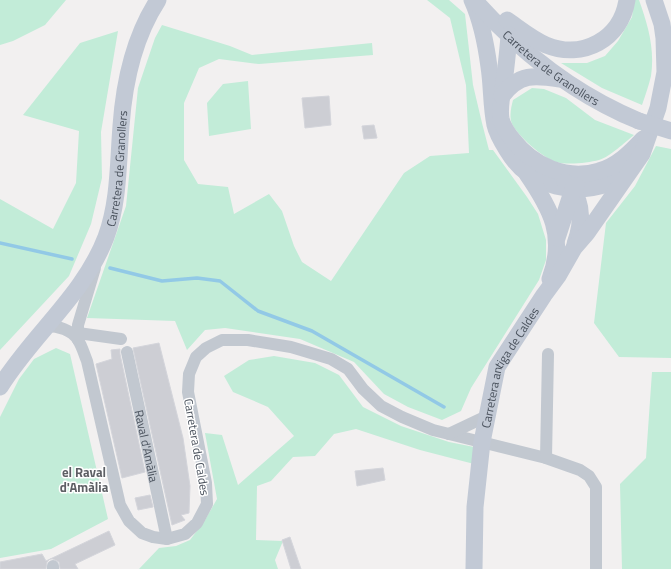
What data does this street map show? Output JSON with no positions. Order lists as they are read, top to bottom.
{
  "streets": {
    "main road": ["Carretera de Granollers", "Carretera antiga de Caldes"],
    "street": ["Raval d'Amàlia", "Carretera de Caldes"]
  },
  "crossings": [
    ["Carretera antiga de Caldes", "Carretera de Caldes"],
    ["Raval d'Amàlia", "Carretera de Caldes"]
  ],
  "districts": ["el Raval d'Amàlia"]
}
